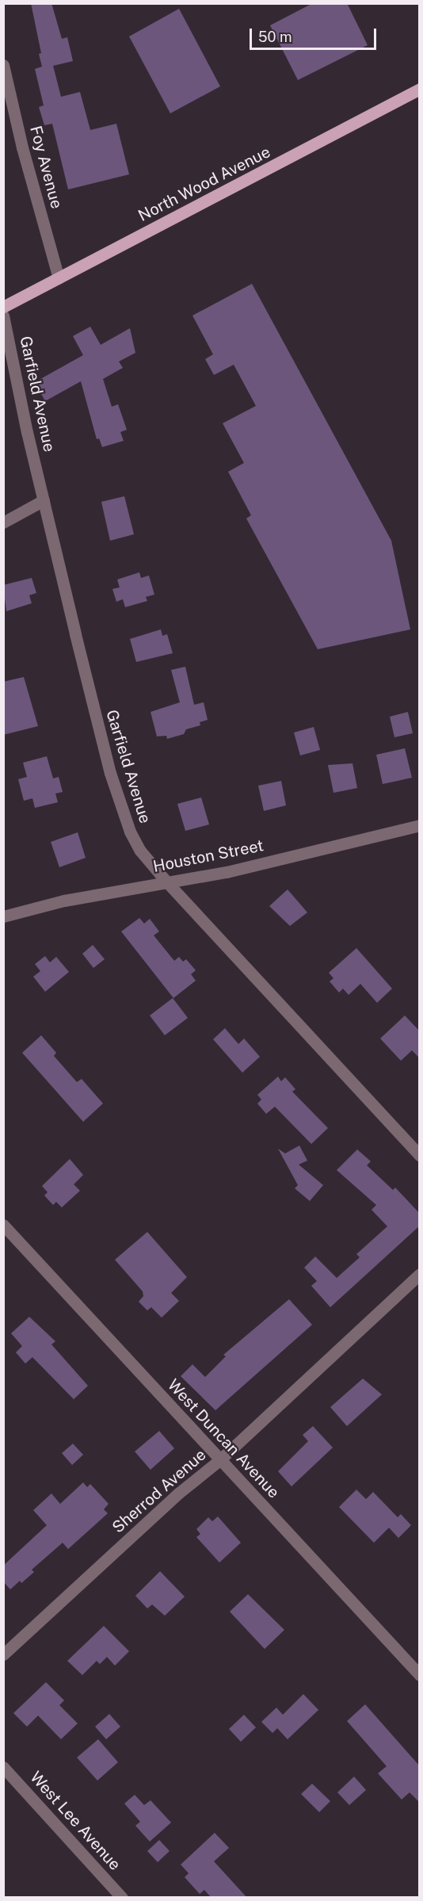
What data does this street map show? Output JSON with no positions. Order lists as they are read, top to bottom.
{
  "streets": {
    "main road": ["North Wood Avenue"],
    "street": [
      "Foy Avenue",
      "Garfield Avenue",
      "Houston Street",
      "West Duncan Avenue",
      "Sherrod Avenue",
      "West Lee Avenue"
    ]
  },
  "crossings": [
    ["Foy Avenue", "North Wood Avenue"],
    ["Garfield Avenue", "Houston Street"],
    ["West Duncan Avenue", "Sherrod Avenue"]
  ],
  "scale_bar": "50 m"
}
